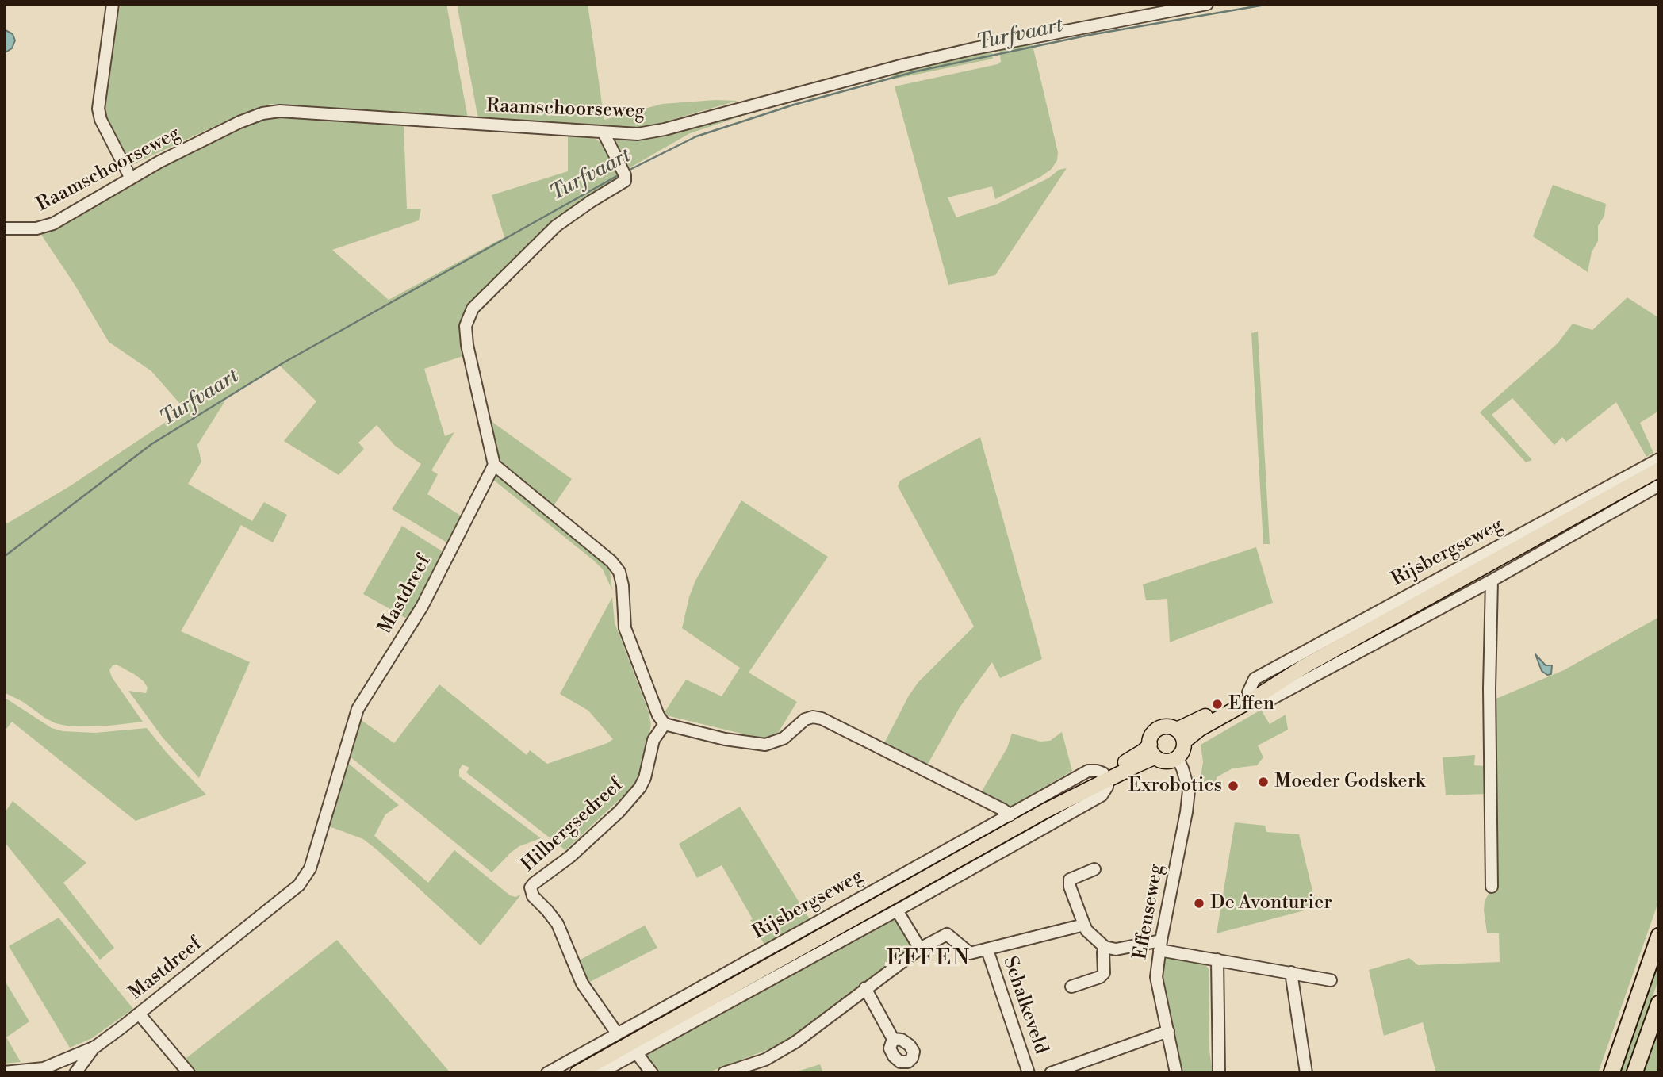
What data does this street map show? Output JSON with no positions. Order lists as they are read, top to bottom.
{
  "streets": {
    "main road": ["Rijsbergseweg"],
    "street": [
      "Raamschoorseweg",
      "Mastdreef",
      "Hilbergsedreef",
      "Effenseweg",
      "Schalkeveld"
    ]
  },
  "crossings": [
    ["Rijsbergseweg", "Hilbergsedreef"],
    ["Rijsbergseweg", "Effenseweg"]
  ],
  "districts": ["EFFEN"],
  "water": ["Turfvaart"],
  "places": [
    "Effen",
    "Moeder Godskerk",
    "Exrobotics",
    "De Avonturier"
  ]
}
